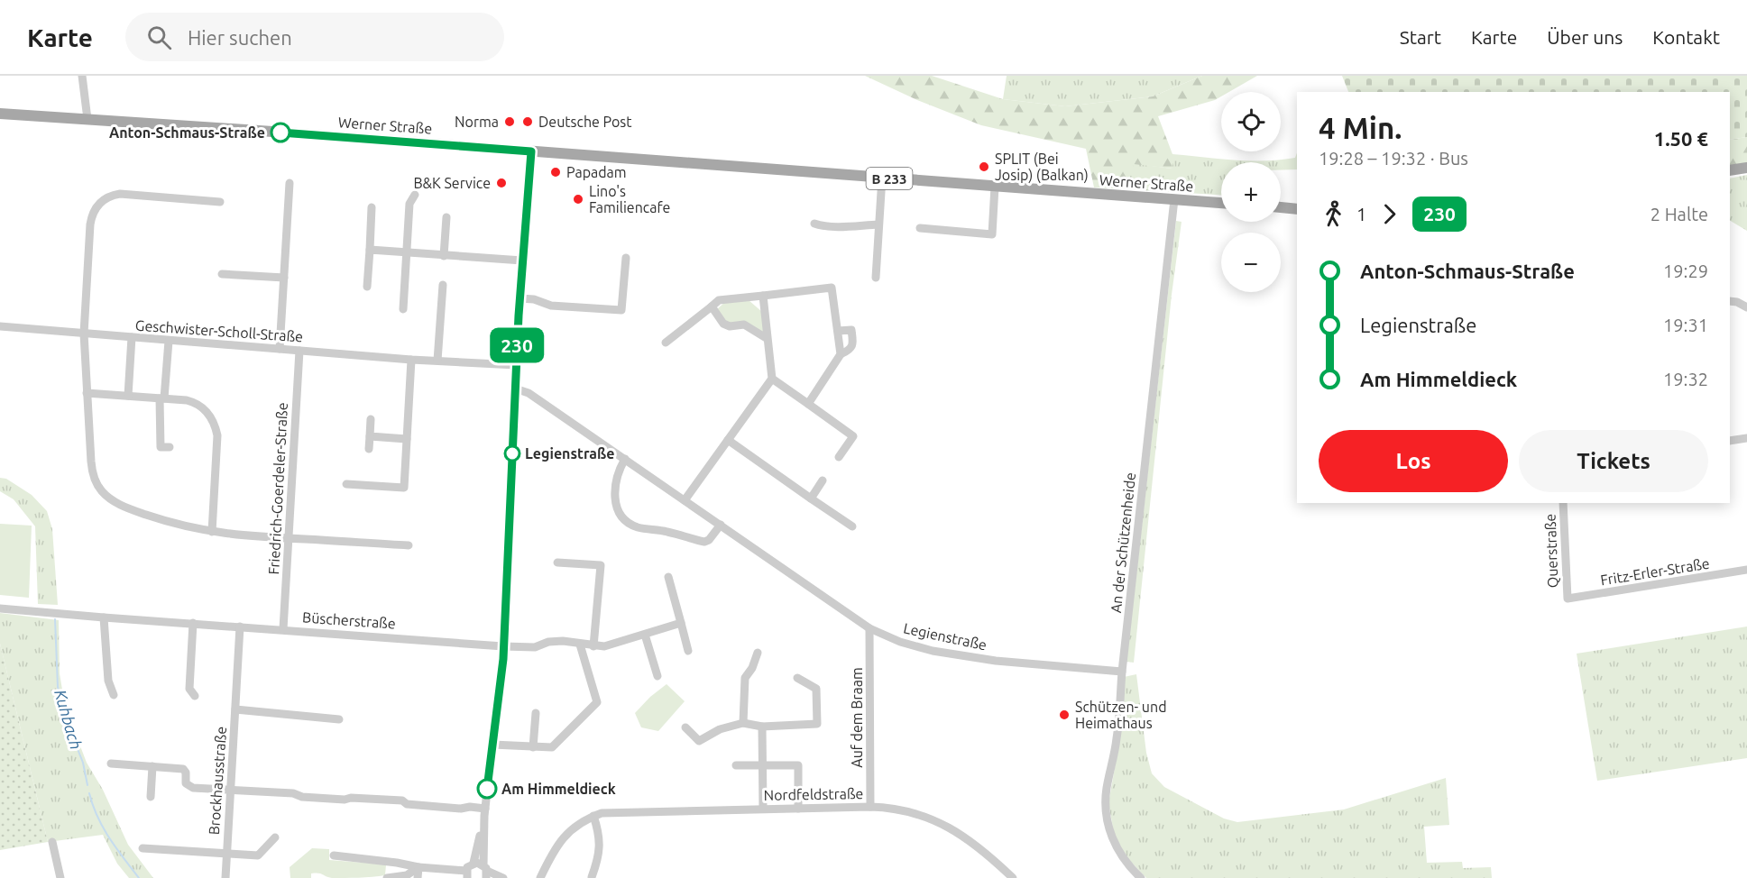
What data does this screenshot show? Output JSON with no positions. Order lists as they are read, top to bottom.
{
  "streets": {
    "main road": ["Werner Straße", "B 233"],
    "street": [
      "Geschwister-Scholl-Straße",
      "Friedrich-Goerdeler-Straße",
      "An der Schützenheide",
      "Querstraße",
      "Fritz-Erler-Straße",
      "Büscherstraße",
      "Legienstraße",
      "Auf dem Braam",
      "Brockhausstraße",
      "Nordfeldstraße"
    ]
  },
  "crossings": [
    ["Werner Straße", "An der Schützenheide"],
    ["Geschwister-Scholl-Straße", "Friedrich-Goerdeler-Straße"],
    ["Friedrich-Goerdeler-Straße", "Büscherstraße"],
    ["An der Schützenheide", "Legienstraße"],
    ["Querstraße", "Fritz-Erler-Straße"],
    ["Büscherstraße", "Brockhausstraße"],
    ["Legienstraße", "Auf dem Braam"],
    ["Auf dem Braam", "Nordfeldstraße"]
  ],
  "water": ["Kuhbach"],
  "places": [
    "Norma",
    "Deutsche Post",
    "Anton-Schmaus-Straße",
    "SPLIT (Bei Josip) (Balkan)",
    "Papadam",
    "B&K Service",
    "Lino's Familiencafe",
    "Legienstraße",
    "Schützen- und Heimathaus",
    "Am Himmeldieck"
  ],
  "lines": ["bus line 230"],
  "page": {
    "header": "Karte",
    "search": "Hier suchen",
    "nav": [
      "Start",
      "Karte",
      "Über uns",
      "Kontakt"
    ],
    "on_map": "230",
    "map_buttons": ["+", "−"],
    "heading": ["4 Min.", "19:28 – 19:32 · Bus", "1.50 €"],
    "legs": ["1", "230", "2 Halte"],
    "list": [
      {
        "name": "Anton-Schmaus-Straße",
        "value": "19:29"
      },
      {
        "name": "Legienstraße",
        "value": "19:31"
      },
      {
        "name": "Am Himmeldieck",
        "value": "19:32"
      }
    ],
    "buttons": ["Los", "Tickets"]
  }
}
